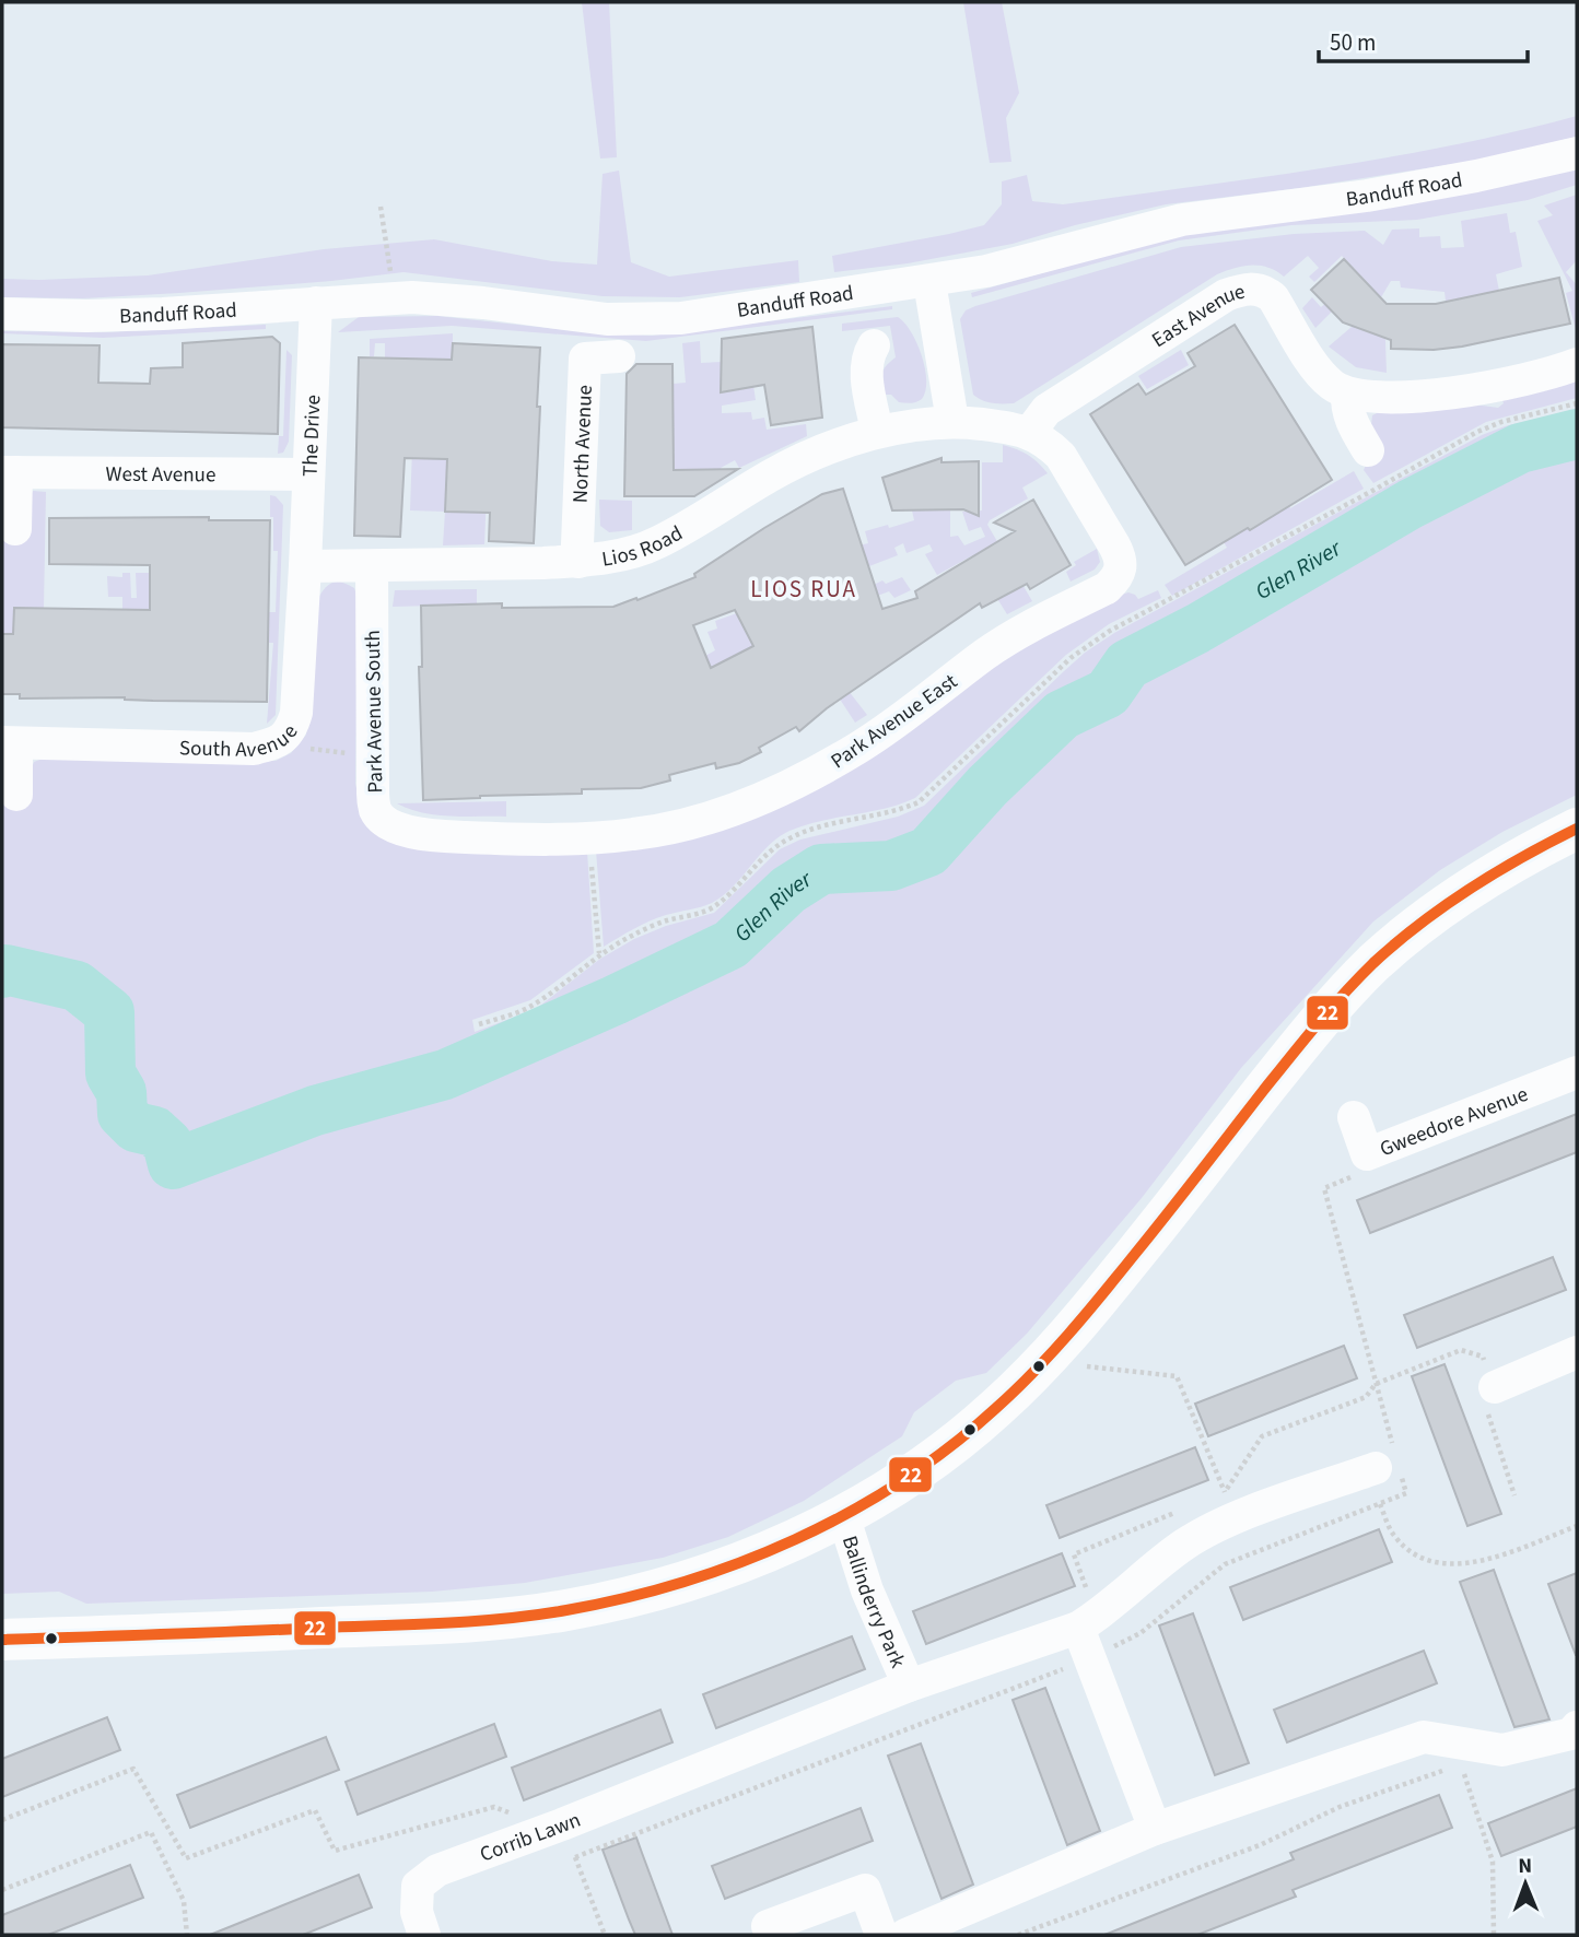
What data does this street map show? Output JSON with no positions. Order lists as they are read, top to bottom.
{
  "streets": {
    "street": [
      "Banduff Road",
      "East Avenue",
      "The Drive",
      "North Avenue",
      "West Avenue",
      "Lios Road",
      "Park Avenue South",
      "Park Avenue East",
      "South Avenue",
      "Gweedore Avenue",
      "Ballinderry Park",
      "Corrib Lawn"
    ]
  },
  "crossings": [
    ["Banduff Road", "The Drive"],
    ["East Avenue", "Lios Road"],
    ["East Avenue", "Park Avenue East"],
    ["The Drive", "West Avenue"],
    ["The Drive", "Lios Road"],
    ["The Drive", "South Avenue"],
    ["North Avenue", "Lios Road"],
    ["Lios Road", "Park Avenue South"],
    ["Lios Road", "Park Avenue East"],
    ["Lios Road", "South Avenue"],
    ["Park Avenue South", "Park Avenue East"],
    ["Ballinderry Park", "Corrib Lawn"]
  ],
  "districts": ["LIOS RUA"],
  "water": ["Glen River"],
  "lines": ["transit line 22"],
  "scale_bar": "50 m",
  "north": "top"
}
